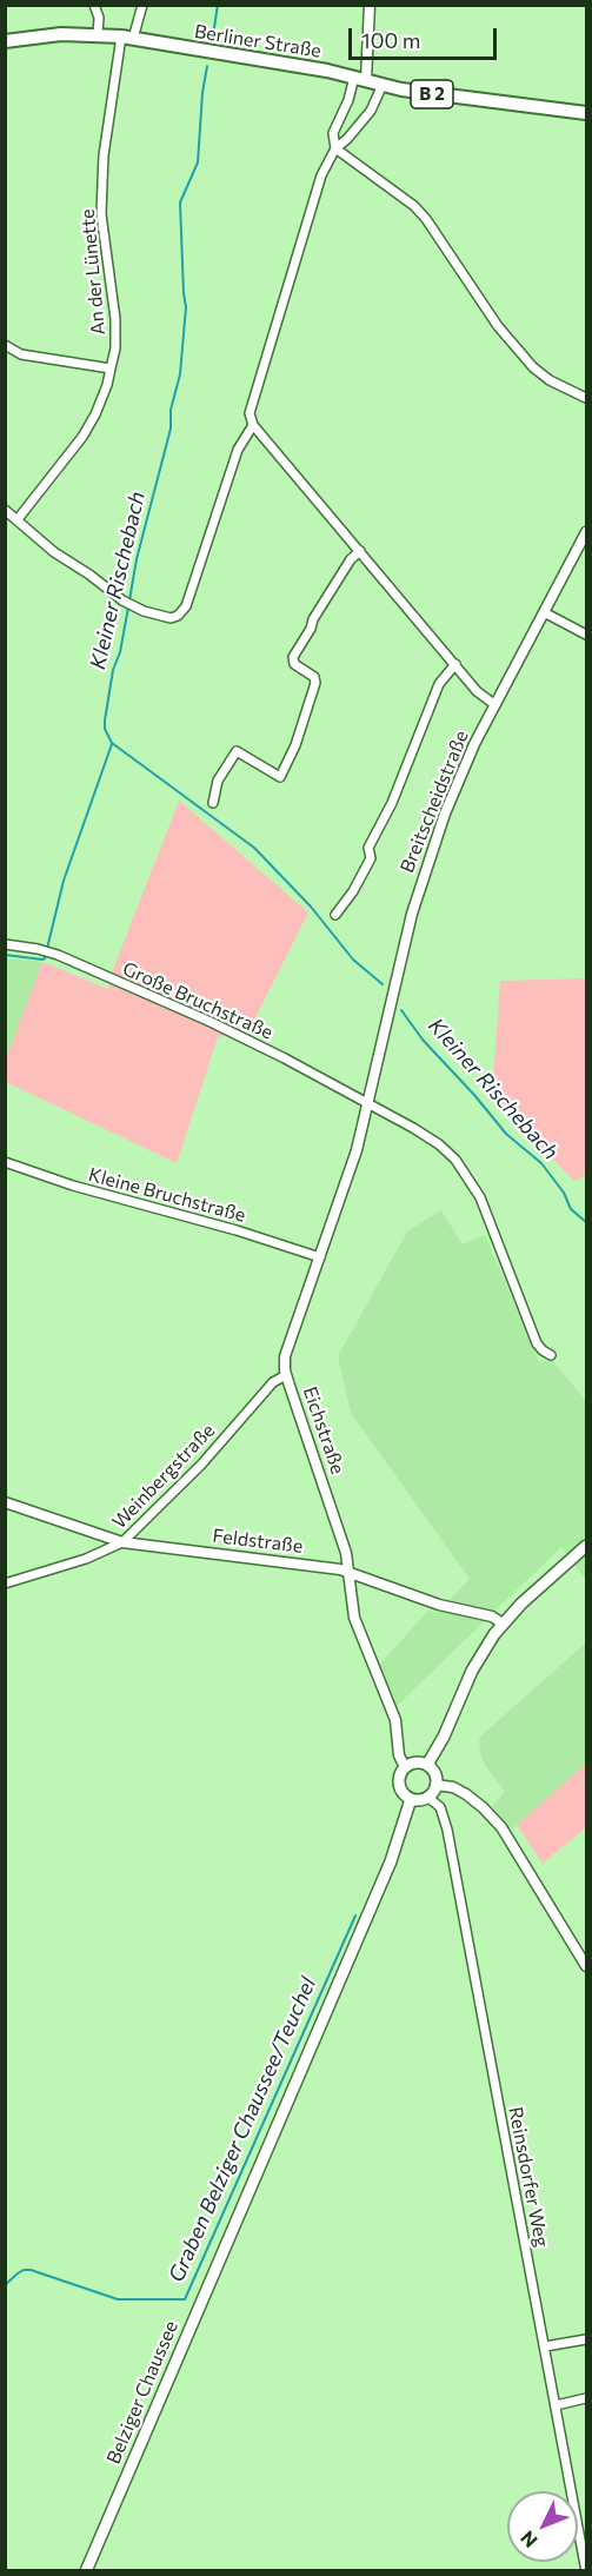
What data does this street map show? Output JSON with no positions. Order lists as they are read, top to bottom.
{
  "streets": {
    "main road": ["Berliner Straße", "B 2", "Belziger Chaussee"],
    "street": [
      "An der Lünette",
      "Breitscheidstraße",
      "Große Bruchstraße",
      "Kleine Bruchstraße",
      "Eichstraße",
      "Weinbergstraße",
      "Feldstraße",
      "Reinsdorfer Weg"
    ]
  },
  "crossings": [
    ["Berliner Straße", "An der Lünette"],
    ["Breitscheidstraße", "Große Bruchstraße"],
    ["Breitscheidstraße", "Eichstraße"],
    ["Große Bruchstraße", "Eichstraße"],
    ["Kleine Bruchstraße", "Eichstraße"],
    ["Eichstraße", "Weinbergstraße"],
    ["Eichstraße", "Feldstraße"],
    ["Eichstraße", "Reinsdorfer Weg"],
    ["Eichstraße", "Belziger Chaussee"],
    ["Weinbergstraße", "Feldstraße"],
    ["Reinsdorfer Weg", "Belziger Chaussee"]
  ],
  "water": ["Kleiner Rischebach", "Graben Belziger Chaussee/Teuchel"],
  "scale_bar": "100 m",
  "north": "bottom left"
}
